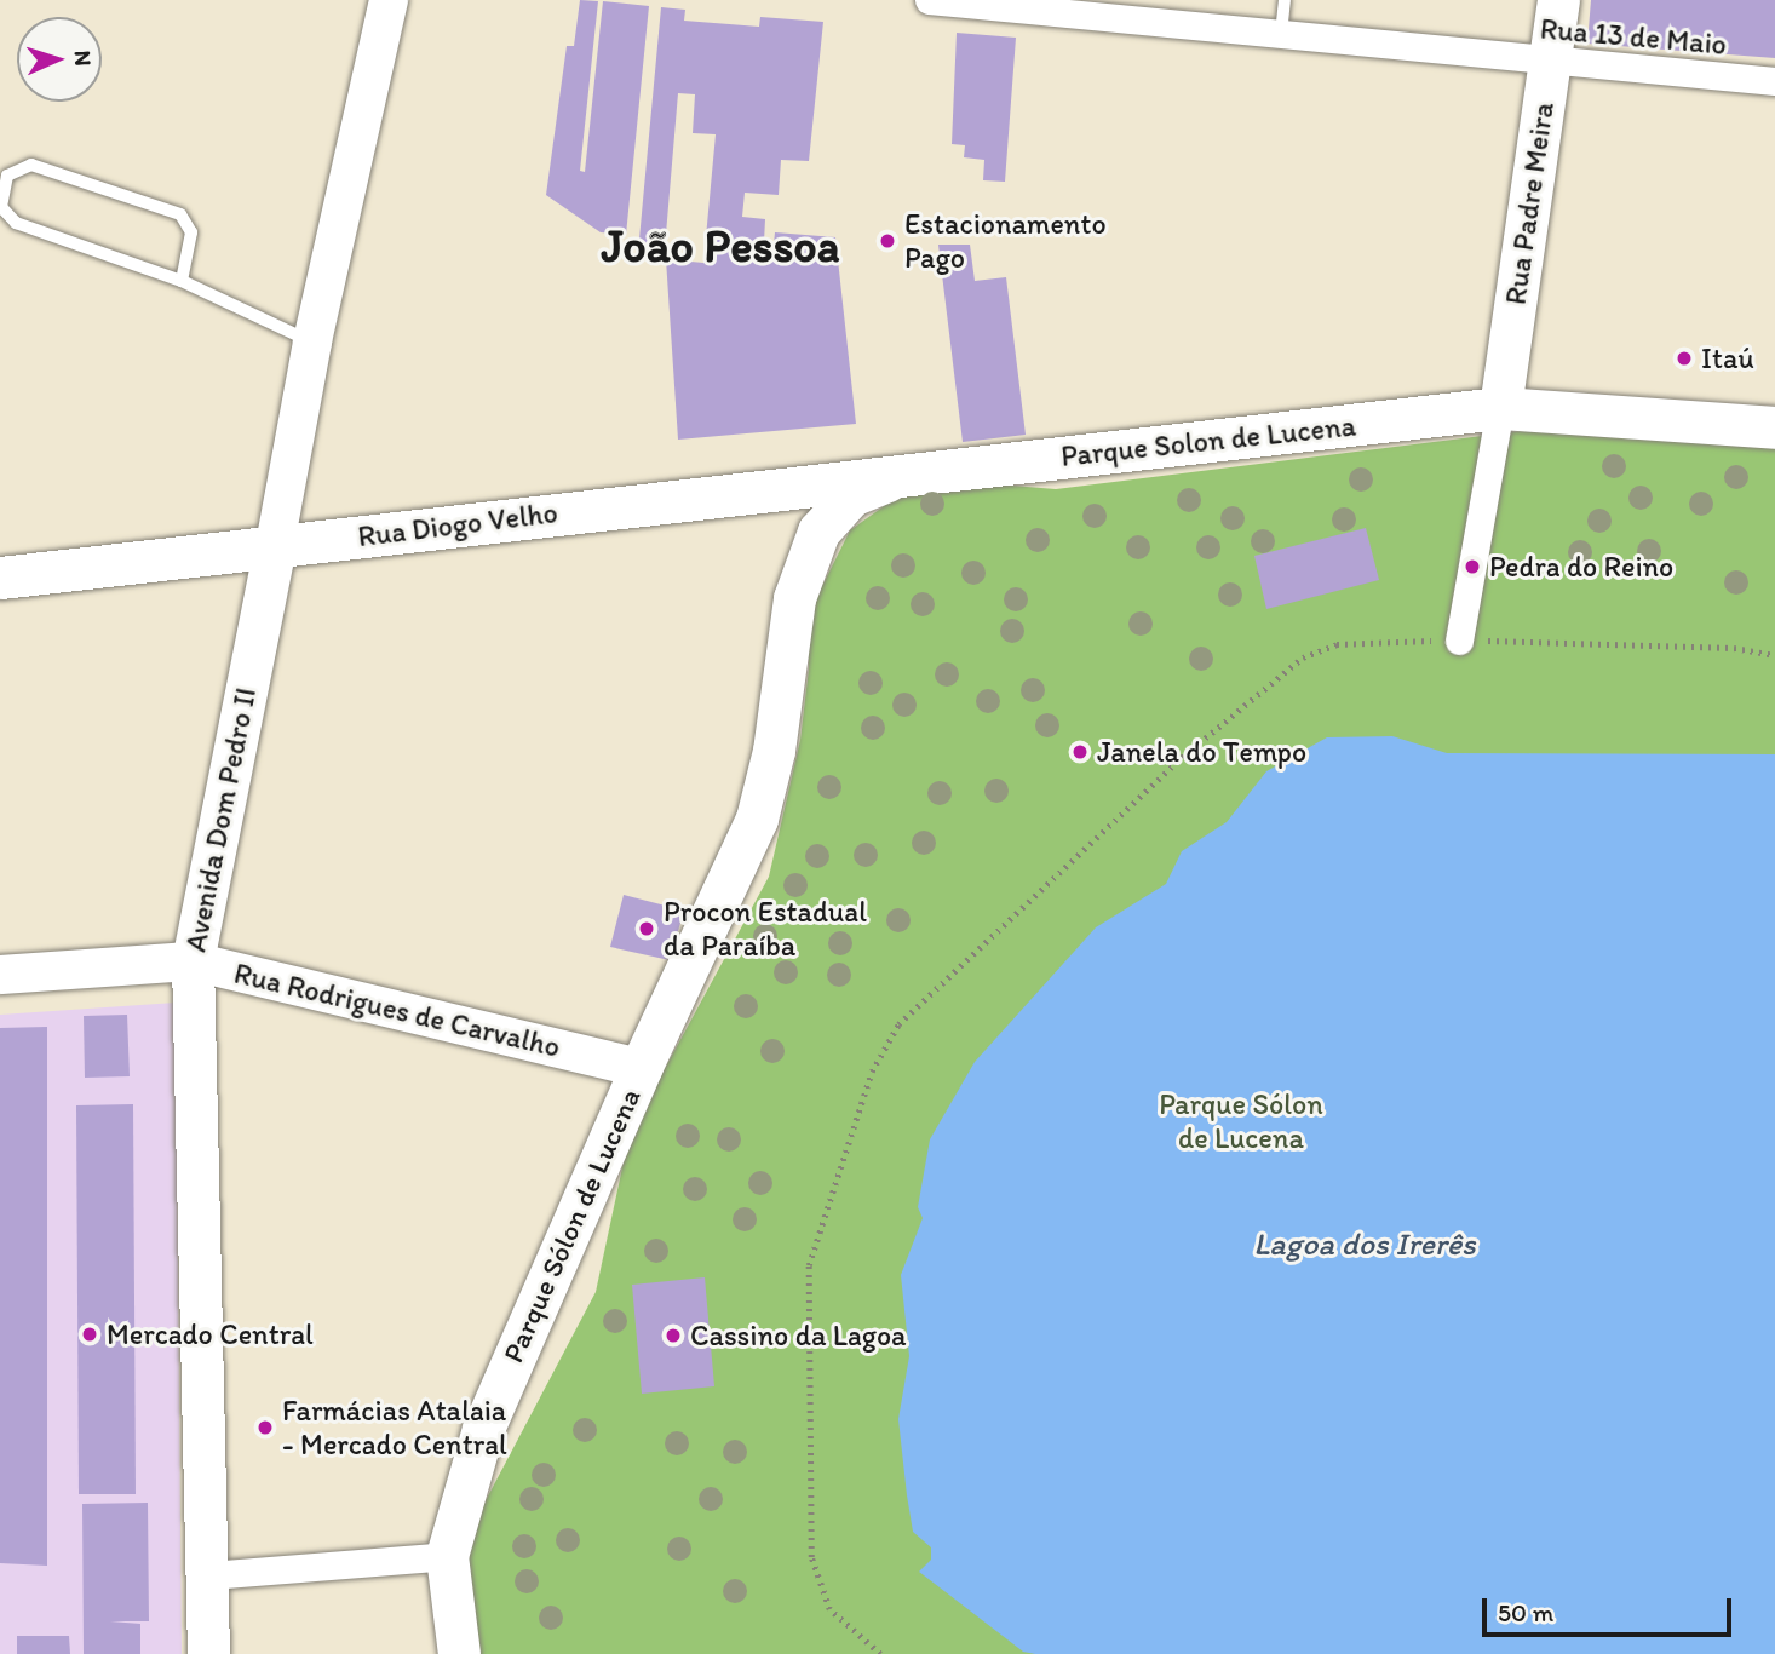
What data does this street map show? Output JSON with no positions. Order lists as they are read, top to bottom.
{
  "streets": {
    "main road": [
      "Rua Padre Meira",
      "Parque Solon de Lucena",
      "Rua Diogo Velho",
      "Avenida Dom Pedro II",
      "Rua Rodrigues de Carvalho",
      "Parque Sólon de Lucena"
    ],
    "street": ["Rua 13 de Maio"]
  },
  "crossings": [
    ["Rua 13 de Maio", "Rua Padre Meira"],
    ["Rua Padre Meira", "Parque Solon de Lucena"],
    ["Parque Solon de Lucena", "Rua Diogo Velho"],
    ["Parque Solon de Lucena", "Parque Sólon de Lucena"],
    ["Rua Diogo Velho", "Avenida Dom Pedro II"],
    ["Rua Diogo Velho", "Parque Sólon de Lucena"],
    ["Avenida Dom Pedro II", "Rua Rodrigues de Carvalho"],
    ["Rua Rodrigues de Carvalho", "Parque Sólon de Lucena"]
  ],
  "districts": ["João Pessoa"],
  "water": ["Lagoa dos Irerês"],
  "parks": ["Parque Sólon de Lucena"],
  "places": [
    "Estacionamento Pago",
    "Itaú",
    "Pedra do Reino",
    "Janela do Tempo",
    "Procon Estadual da Paraíba",
    "Mercado Central",
    "Cassino da Lagoa",
    "Farmácias Atalaia - Mercado Central"
  ],
  "scale_bar": "50 m",
  "north": "right"
}
